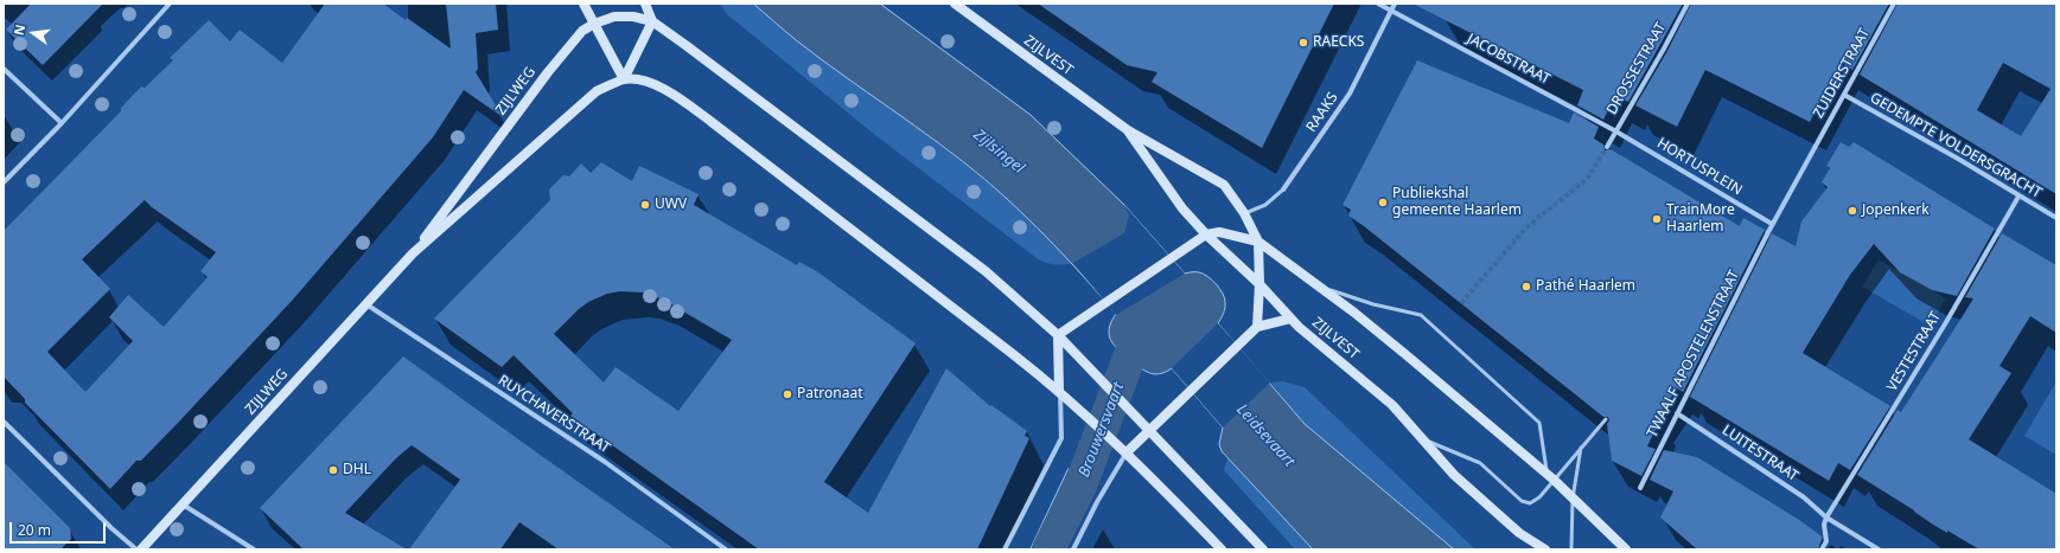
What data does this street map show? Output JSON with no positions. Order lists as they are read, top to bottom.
{
  "streets": {
    "main road": ["ZIJLVEST", "ZIJLWEG"],
    "street": [
      "JACOBSTRAAT",
      "DROSSESTRAAT",
      "ZUIDERSTRAAT",
      "RAAKS",
      "GEDEMPTE VOLDERSGRACHT",
      "HORTUSPLEIN",
      "VESTESTRAAT",
      "TWAALF APOSTELENSTRAAT",
      "RUYCHAVERSTRAAT",
      "LUITESTRAAT"
    ]
  },
  "crossings": [
    ["ZIJLVEST", "RAAKS"],
    ["JACOBSTRAAT", "DROSSESTRAAT"],
    ["JACOBSTRAAT", "RAAKS"],
    ["JACOBSTRAAT", "HORTUSPLEIN"],
    ["DROSSESTRAAT", "HORTUSPLEIN"],
    ["ZUIDERSTRAAT", "GEDEMPTE VOLDERSGRACHT"],
    ["ZUIDERSTRAAT", "HORTUSPLEIN"],
    ["ZUIDERSTRAAT", "TWAALF APOSTELENSTRAAT"],
    ["ZIJLWEG", "RUYCHAVERSTRAAT"],
    ["GEDEMPTE VOLDERSGRACHT", "VESTESTRAAT"],
    ["HORTUSPLEIN", "TWAALF APOSTELENSTRAAT"],
    ["VESTESTRAAT", "LUITESTRAAT"],
    ["TWAALF APOSTELENSTRAAT", "LUITESTRAAT"]
  ],
  "water": ["Zijlsingel", "Brouwersvaart", "Leidsevaart"],
  "places": [
    "RAECKS",
    "Publiekshal gemeente Haarlem",
    "UWV",
    "Jopenkerk",
    "TrainMore Haarlem",
    "Pathé Haarlem",
    "Patronaat",
    "DHL"
  ],
  "scale_bar": "20 m",
  "north": "left"
}
